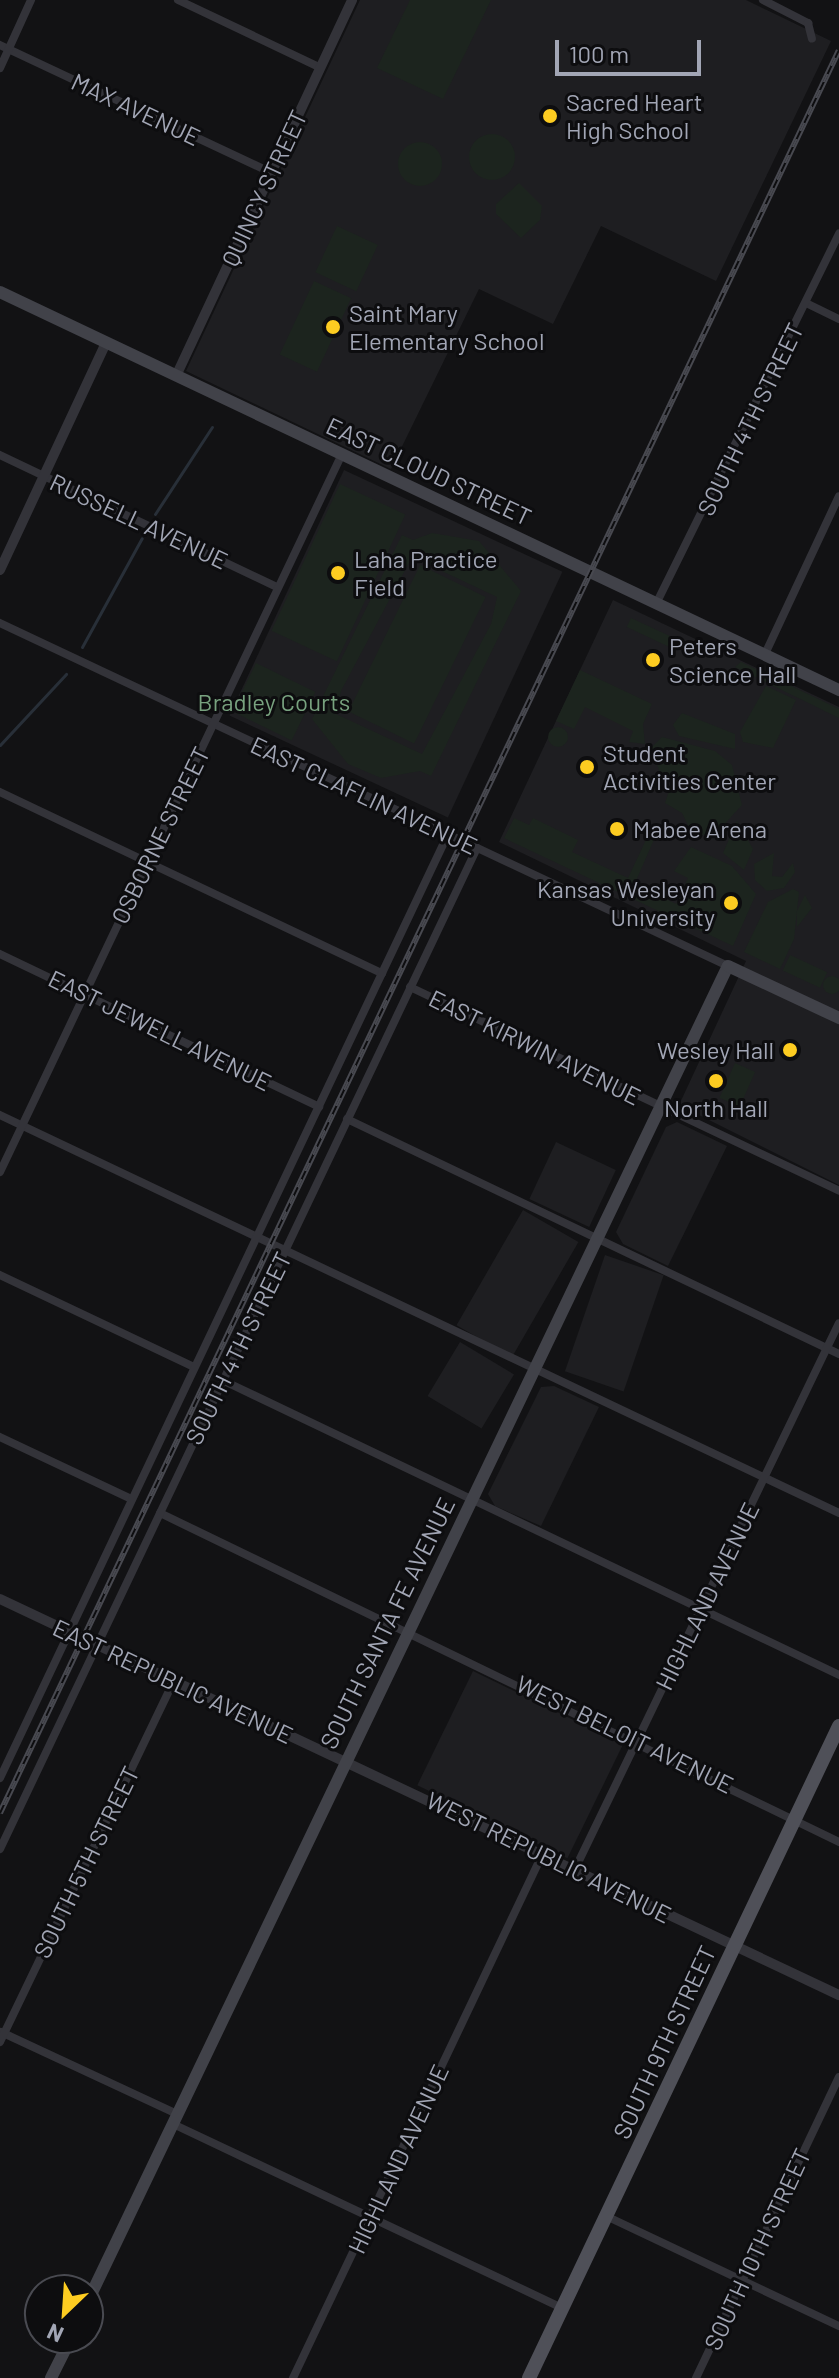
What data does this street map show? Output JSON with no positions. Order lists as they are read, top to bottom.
{
  "streets": {
    "main road": ["EAST CLOUD STREET", "SOUTH SANTA FE AVENUE", "SOUTH 9TH STREET"],
    "street": [
      "MAX AVENUE",
      "QUINCY STREET",
      "SOUTH 4TH STREET",
      "RUSSELL AVENUE",
      "EAST CLAFLIN AVENUE",
      "OSBORNE STREET",
      "EAST JEWELL AVENUE",
      "EAST KIRWIN AVENUE",
      "HIGHLAND AVENUE",
      "EAST REPUBLIC AVENUE",
      "WEST BELOIT AVENUE",
      "WEST REPUBLIC AVENUE",
      "SOUTH 5TH STREET",
      "SOUTH 10TH STREET"
    ]
  },
  "crossings": [
    ["MAX AVENUE", "QUINCY STREET"],
    ["QUINCY STREET", "EAST CLOUD STREET"],
    ["SOUTH 4TH STREET", "EAST CLOUD STREET"],
    ["SOUTH 4TH STREET", "EAST CLAFLIN AVENUE"],
    ["SOUTH 4TH STREET", "EAST JEWELL AVENUE"],
    ["SOUTH 4TH STREET", "EAST KIRWIN AVENUE"],
    ["SOUTH 4TH STREET", "EAST REPUBLIC AVENUE"],
    ["SOUTH 4TH STREET", "WEST BELOIT AVENUE"],
    ["EAST CLOUD STREET", "OSBORNE STREET"],
    ["RUSSELL AVENUE", "OSBORNE STREET"],
    ["EAST CLAFLIN AVENUE", "OSBORNE STREET"],
    ["EAST CLAFLIN AVENUE", "SOUTH SANTA FE AVENUE"],
    ["OSBORNE STREET", "EAST JEWELL AVENUE"],
    ["EAST KIRWIN AVENUE", "SOUTH SANTA FE AVENUE"],
    ["HIGHLAND AVENUE", "WEST BELOIT AVENUE"],
    ["HIGHLAND AVENUE", "WEST REPUBLIC AVENUE"],
    ["SOUTH SANTA FE AVENUE", "EAST REPUBLIC AVENUE"],
    ["SOUTH SANTA FE AVENUE", "WEST BELOIT AVENUE"],
    ["SOUTH SANTA FE AVENUE", "WEST REPUBLIC AVENUE"],
    ["EAST REPUBLIC AVENUE", "WEST REPUBLIC AVENUE"],
    ["EAST REPUBLIC AVENUE", "SOUTH 5TH STREET"],
    ["WEST BELOIT AVENUE", "SOUTH 9TH STREET"],
    ["WEST REPUBLIC AVENUE", "SOUTH 9TH STREET"]
  ],
  "parks": ["Bradley Courts"],
  "places": [
    "Sacred Heart High School",
    "Saint Mary Elementary School",
    "Laha Practice Field",
    "Peters Science Hall",
    "Student Activities Center",
    "Mabee Arena",
    "Kansas Wesleyan University",
    "Wesley Hall",
    "North Hall"
  ],
  "scale_bar": "100 m",
  "north": "bottom left"
}
